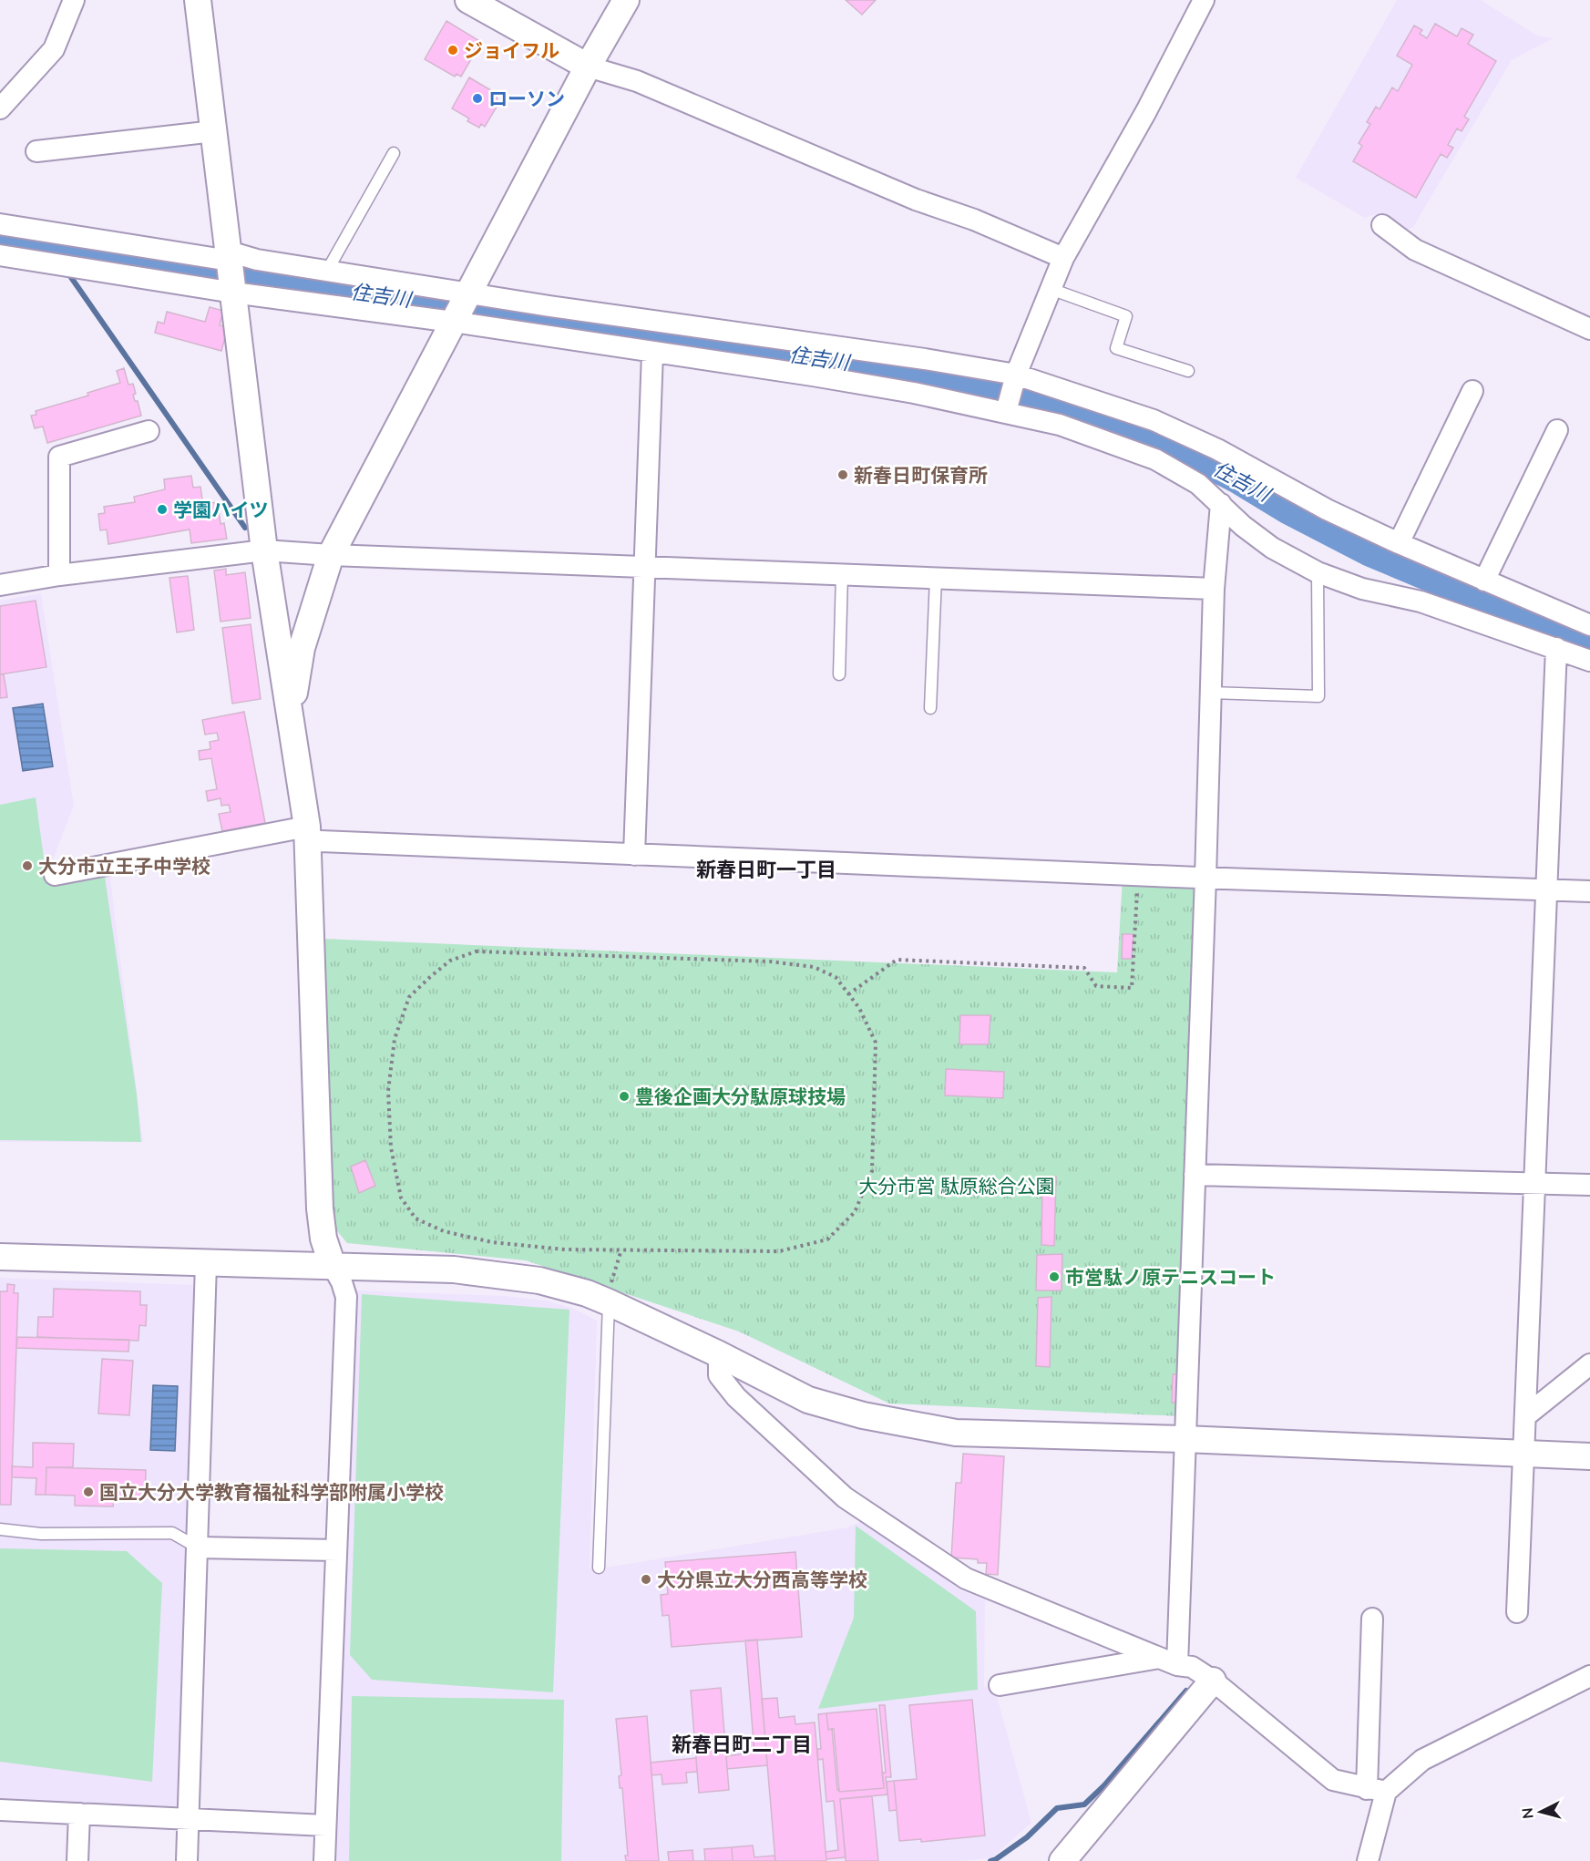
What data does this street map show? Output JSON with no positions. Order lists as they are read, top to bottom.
{
  "districts": ["新春日町一丁目", "新春日町二丁目"],
  "water": ["住吉川"],
  "parks": ["大分市営 駄原総合公園"],
  "places": [
    "ジョイフル",
    "ローソン",
    "新春日町保育所",
    "学園ハイツ",
    "大分市立王子中学校",
    "豊後企画大分駄原球技場",
    "市営駄ノ原テニスコート",
    "国立大分大学教育福祉科学部附属小学校",
    "大分県立大分西高等学校"
  ],
  "north": "left"
}
